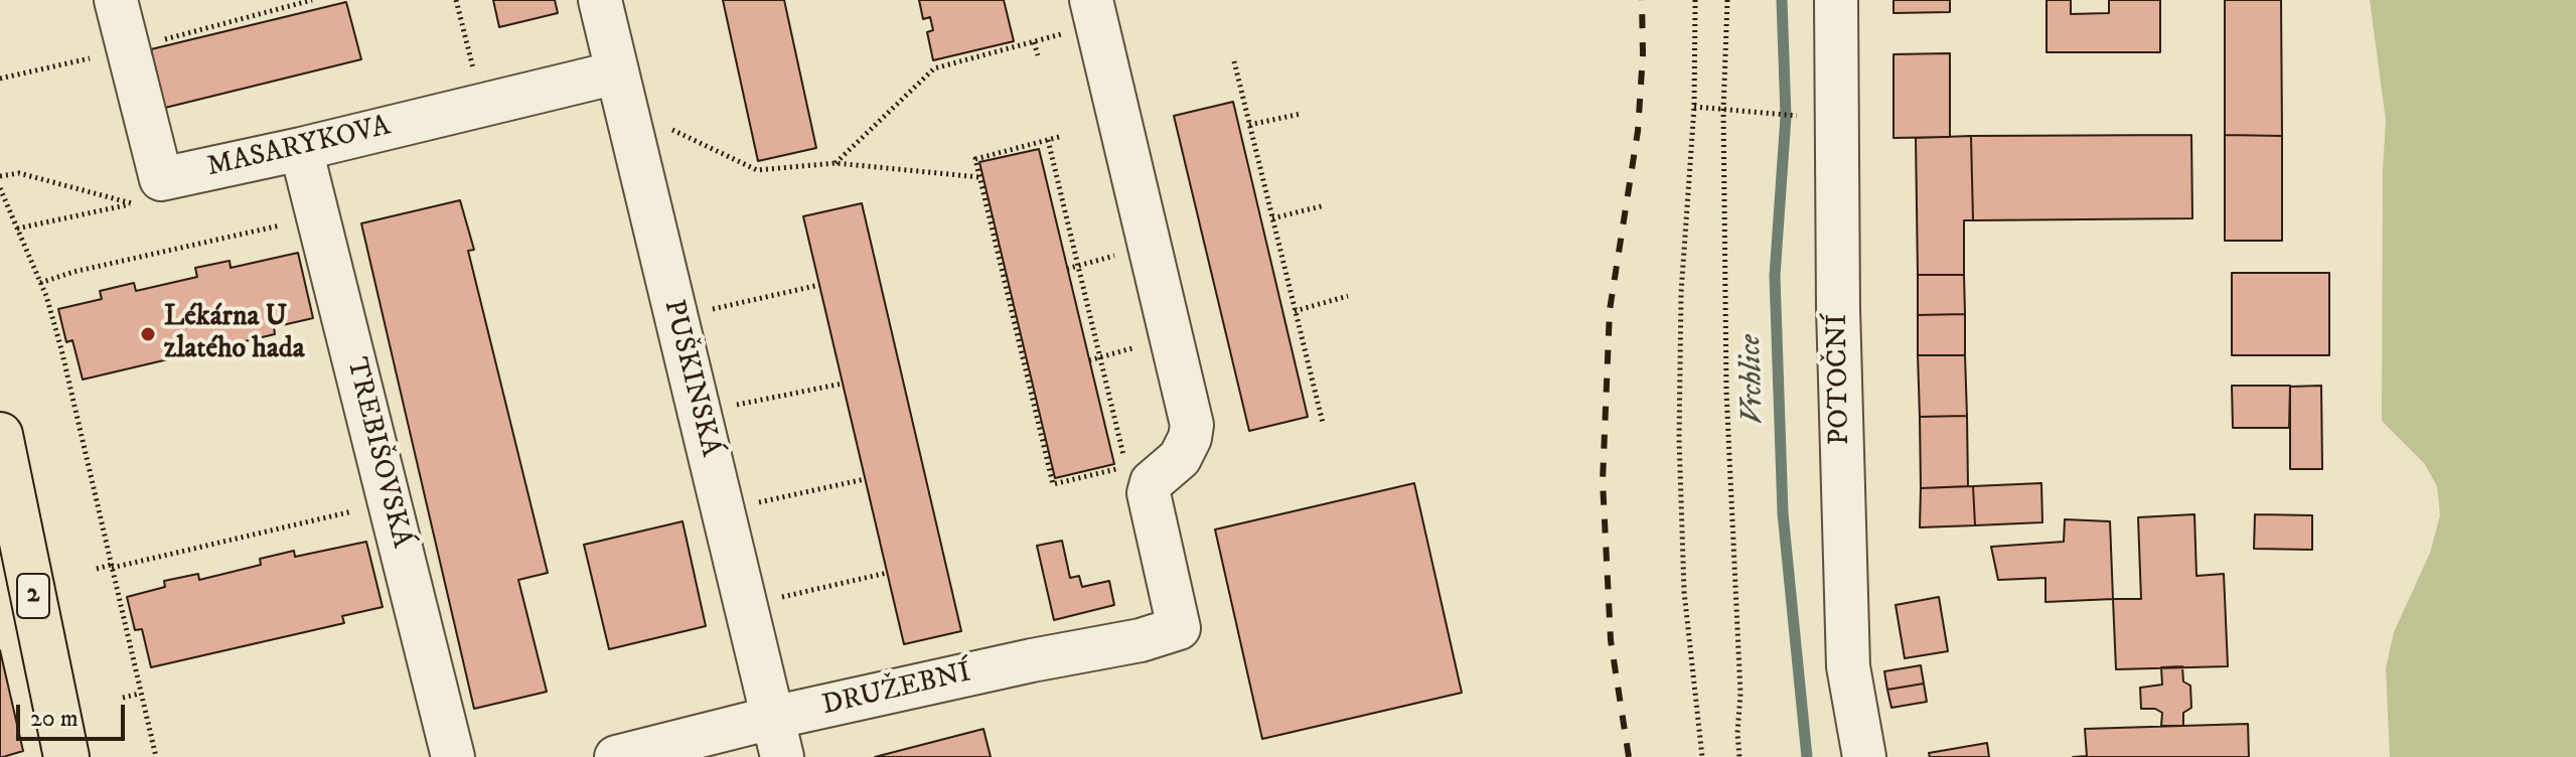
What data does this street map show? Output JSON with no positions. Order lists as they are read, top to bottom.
{
  "streets": {
    "main road": ["2"],
    "street": [
      "MASARYKOVA",
      "PUŠKINSKÁ",
      "POTOČNÍ",
      "TREBIŠOVSKÁ",
      "DRUŽEBNÍ"
    ]
  },
  "crossings": [
    ["MASARYKOVA", "PUŠKINSKÁ"],
    ["MASARYKOVA", "TREBIŠOVSKÁ"],
    ["PUŠKINSKÁ", "DRUŽEBNÍ"]
  ],
  "water": ["Vrchlice"],
  "places": ["Lékárna U zlatého hada"],
  "scale_bar": "20 m"
}
